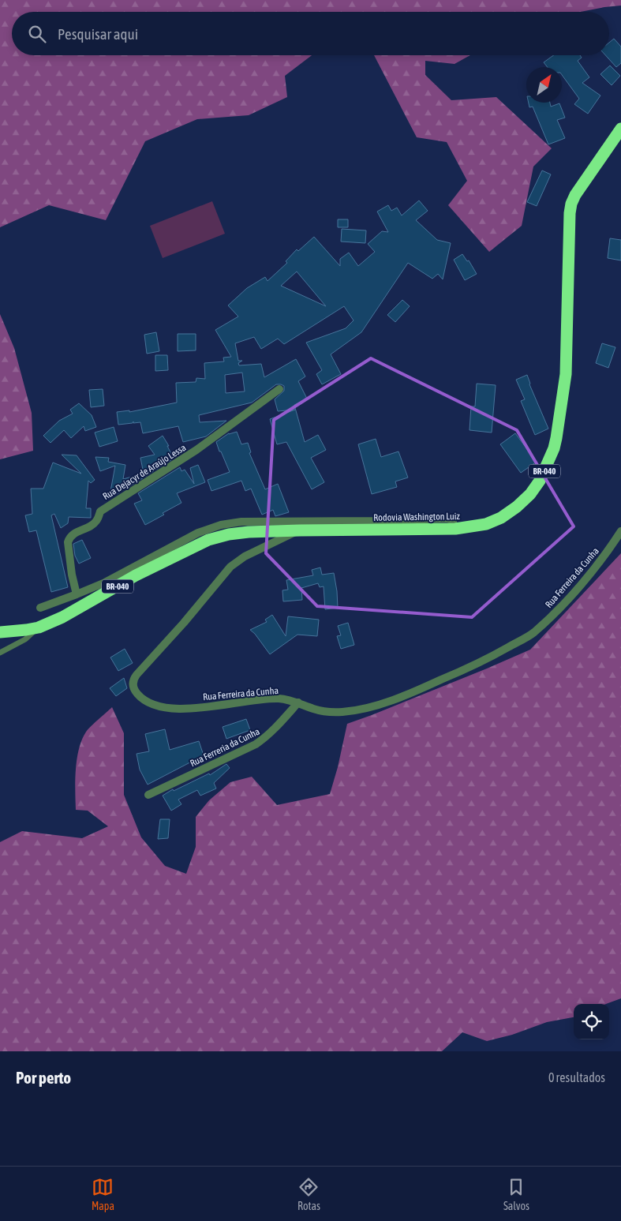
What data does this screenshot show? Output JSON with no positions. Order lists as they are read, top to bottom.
{
  "streets": {
    "highway": ["BR-040", "Rodovia Washington Luiz"],
    "street": ["Rua Dejacyr de Araújo Lessa", "Rua Ferreira da Cunha", "Rua Ferreria da Cunha"]
  },
  "crossings": [
    ["Rodovia Washington Luiz", "Rua Ferreira da Cunha"],
    ["Rua Ferreira da Cunha", "Rua Ferreria da Cunha"]
  ],
  "north": "top right",
  "page": {
    "search": "Pesquisar aqui",
    "heading": ["Por perto", "0 resultados"],
    "nav": ["Mapa", "Rotas", "Salvos"]
  }
}
